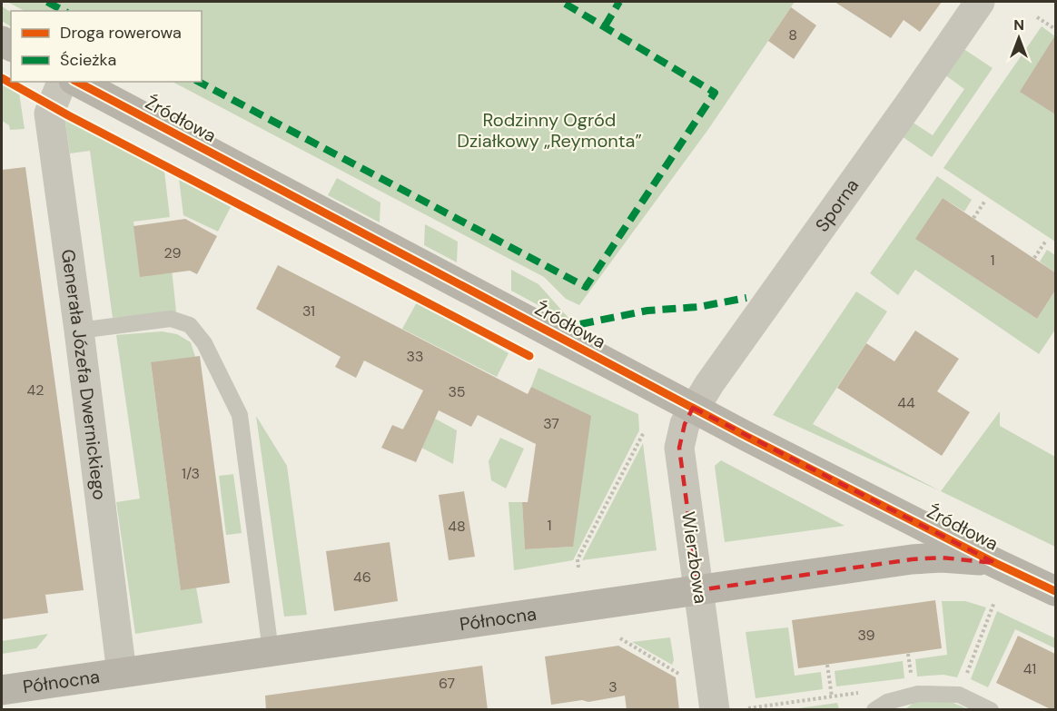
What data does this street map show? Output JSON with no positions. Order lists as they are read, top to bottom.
{
  "streets": {
    "street": [
      "Źródłowa",
      "Sporna",
      "Generała Józefa Dwernickiego",
      "Wierzbowa",
      "Północna"
    ]
  },
  "crossings": [
    ["Źródłowa", "Sporna"],
    ["Źródłowa", "Wierzbowa"],
    ["Źródłowa", "Północna"],
    ["Sporna", "Wierzbowa"],
    ["Generała Józefa Dwernickiego", "Północna"],
    ["Wierzbowa", "Północna"]
  ],
  "parks": ["Rodzinny Ogród Działkowy „Reymonta”"],
  "house_numbers": [
    "8",
    "29",
    "1",
    "31",
    "33",
    "42",
    "35",
    "44",
    "37",
    "1/3",
    "1",
    "48",
    "46",
    "39",
    "41",
    "67",
    "3"
  ],
  "legend": ["Droga rowerowa", "Ścieżka"],
  "north": "top"
}
